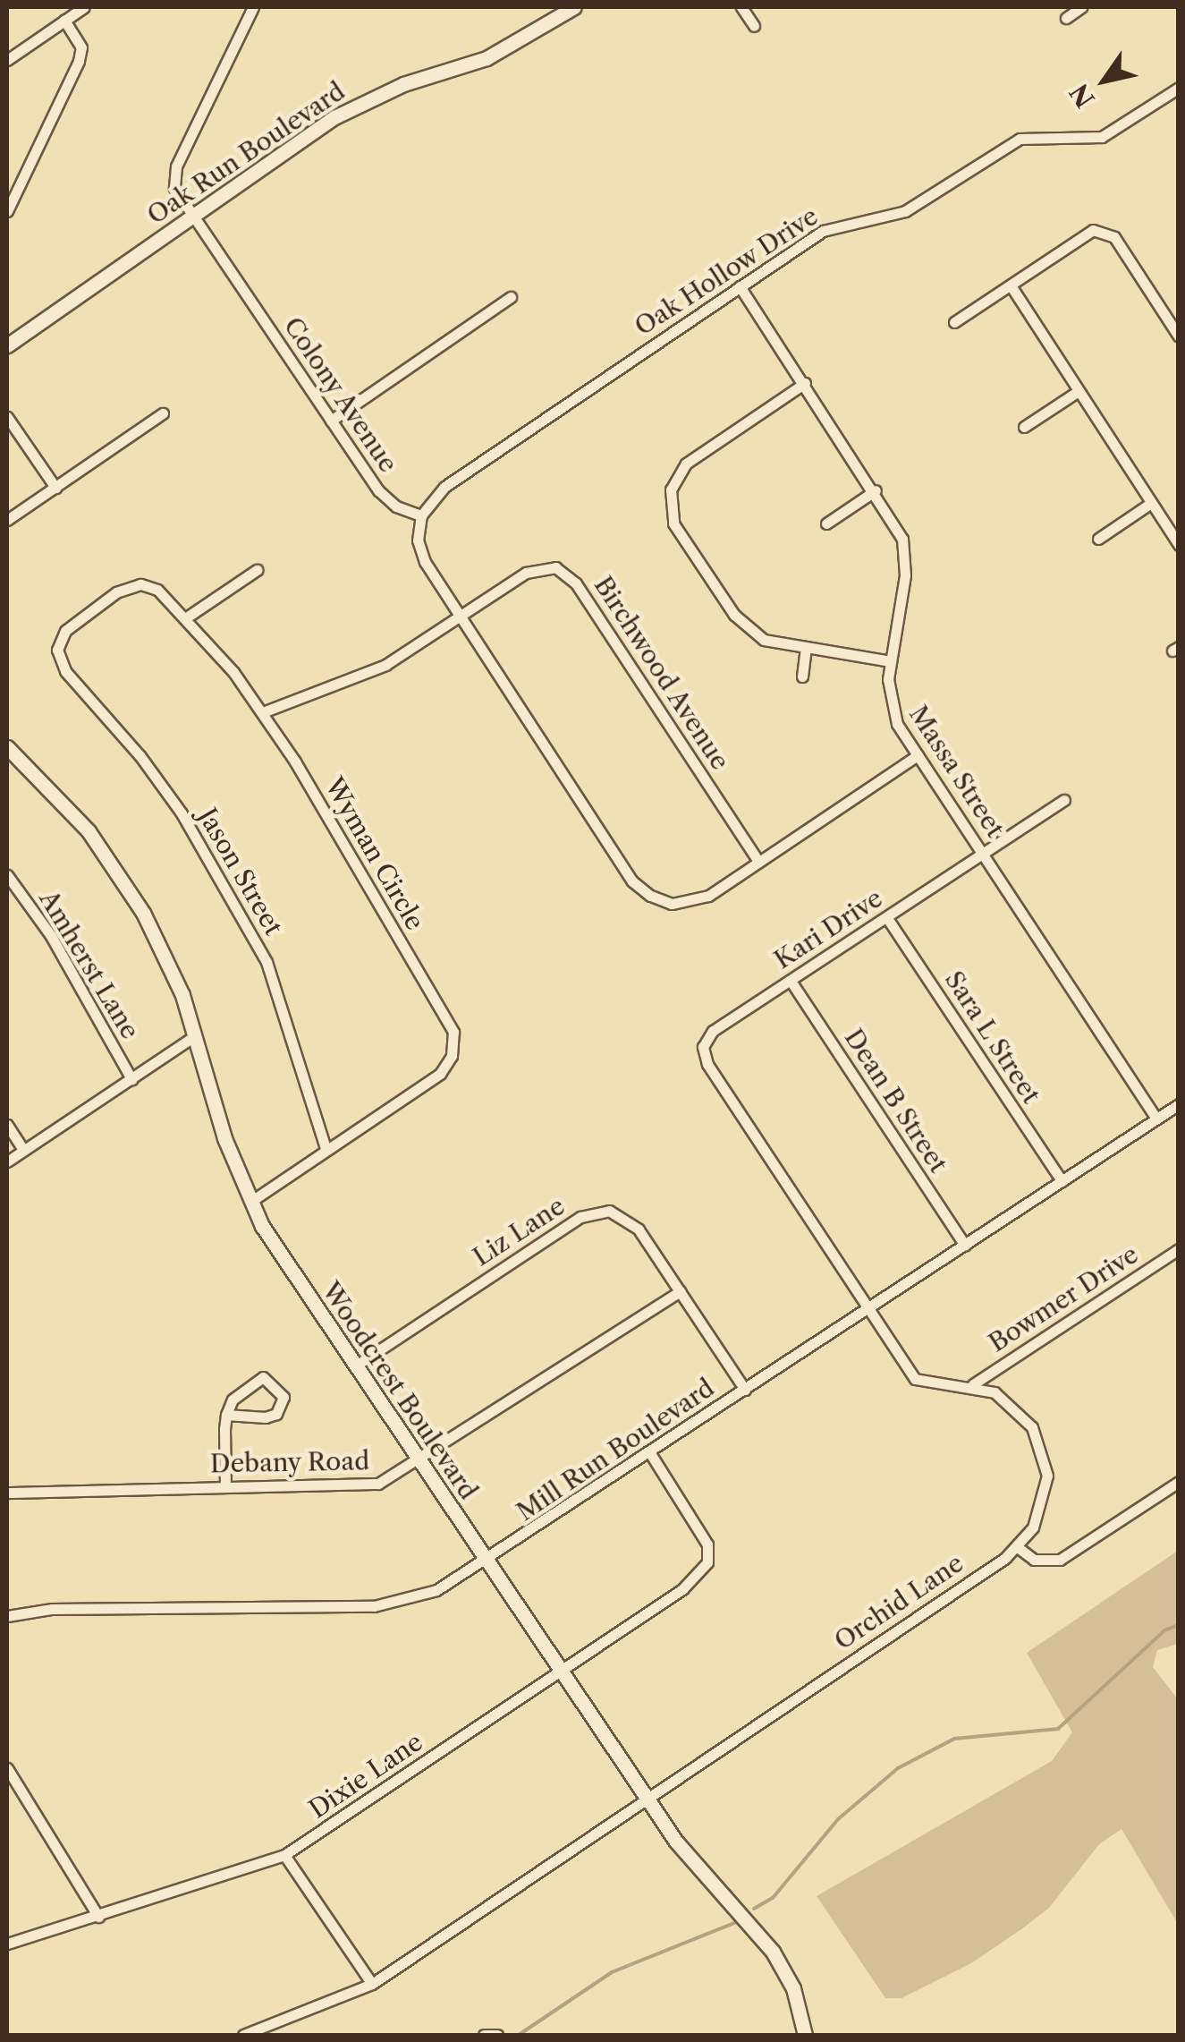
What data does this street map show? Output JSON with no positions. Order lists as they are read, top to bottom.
{
  "streets": {
    "street": [
      "Oak Run Boulevard",
      "Oak Hollow Drive",
      "Colony Avenue",
      "Birchwood Avenue",
      "Massa Street",
      "Wyman Circle",
      "Jason Street",
      "Kari Drive",
      "Amherst Lane",
      "Sara L Street",
      "Dean B Street",
      "Liz Lane",
      "Bowmer Drive",
      "Woodcrest Boulevard",
      "Mill Run Boulevard",
      "Debany Road",
      "Orchid Lane",
      "Dixie Lane"
    ]
  },
  "crossings": [
    ["Oak Run Boulevard", "Colony Avenue"],
    ["Oak Hollow Drive", "Colony Avenue"],
    ["Oak Hollow Drive", "Massa Street"],
    ["Birchwood Avenue", "Wyman Circle"],
    ["Massa Street", "Kari Drive"],
    ["Massa Street", "Mill Run Boulevard"],
    ["Wyman Circle", "Jason Street"],
    ["Wyman Circle", "Woodcrest Boulevard"],
    ["Kari Drive", "Sara L Street"],
    ["Kari Drive", "Dean B Street"],
    ["Kari Drive", "Mill Run Boulevard"],
    ["Sara L Street", "Mill Run Boulevard"],
    ["Dean B Street", "Mill Run Boulevard"],
    ["Liz Lane", "Woodcrest Boulevard"],
    ["Liz Lane", "Mill Run Boulevard"],
    ["Liz Lane", "Debany Road"],
    ["Woodcrest Boulevard", "Mill Run Boulevard"],
    ["Woodcrest Boulevard", "Debany Road"],
    ["Woodcrest Boulevard", "Orchid Lane"],
    ["Woodcrest Boulevard", "Dixie Lane"],
    ["Mill Run Boulevard", "Dixie Lane"]
  ],
  "north": "bottom left"
}
